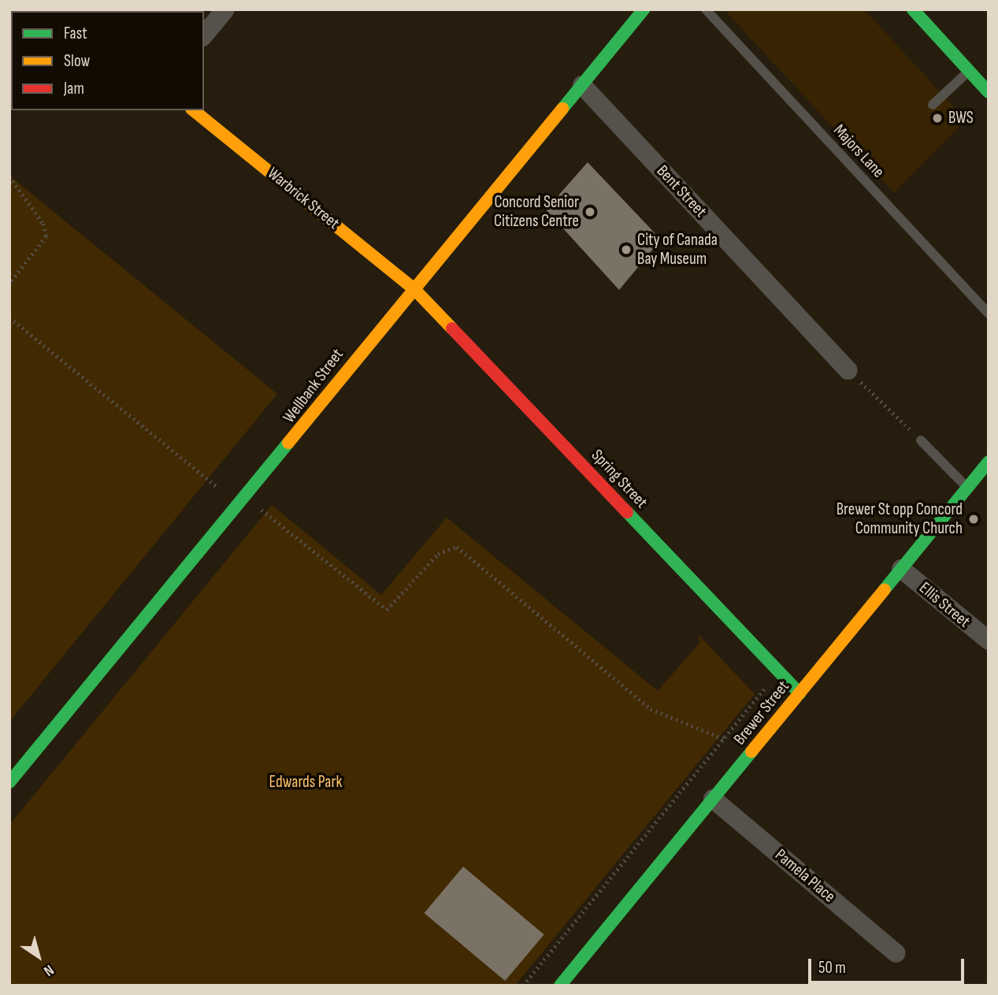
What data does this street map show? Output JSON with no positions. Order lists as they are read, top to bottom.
{
  "streets": {
    "street": [
      "Bent Street",
      "Warbrick Street",
      "Wellbank Street",
      "Spring Street",
      "Ellis Street",
      "Brewer Street",
      "Pamela Place"
    ],
    "lane": ["Majors Lane"]
  },
  "crossings": [
    ["Bent Street", "Wellbank Street"],
    ["Warbrick Street", "Wellbank Street"],
    ["Warbrick Street", "Spring Street"],
    ["Wellbank Street", "Spring Street"],
    ["Spring Street", "Brewer Street"],
    ["Ellis Street", "Brewer Street"],
    ["Brewer Street", "Pamela Place"]
  ],
  "parks": ["Edwards Park"],
  "places": [
    "BWS",
    "Concord Senior Citizens Centre",
    "City of Canada Bay Museum",
    "Brewer St opp Concord Community Church"
  ],
  "legend": ["Fast", "Slow", "Jam"],
  "scale_bar": "50 m",
  "north": "bottom right"
}
